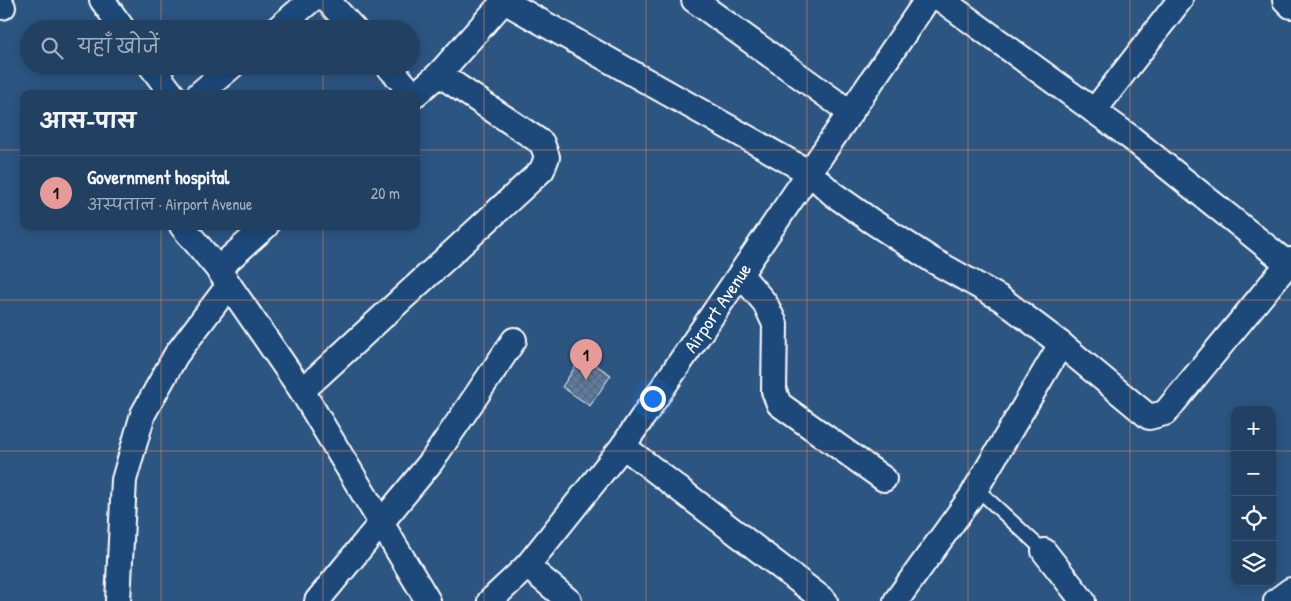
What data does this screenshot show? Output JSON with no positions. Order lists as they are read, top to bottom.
{
  "streets": {
    "street": ["Airport Avenue"]
  },
  "page": {
    "search": "यहाँ खोजें",
    "heading": "आस-पास",
    "list": [
      {
        "mark": "1",
        "name": "Government hospital",
        "note": "अस्पताल · Airport Avenue",
        "value": "20 m"
      }
    ],
    "pins": "1",
    "map_buttons": ["+", "−"]
  }
}
